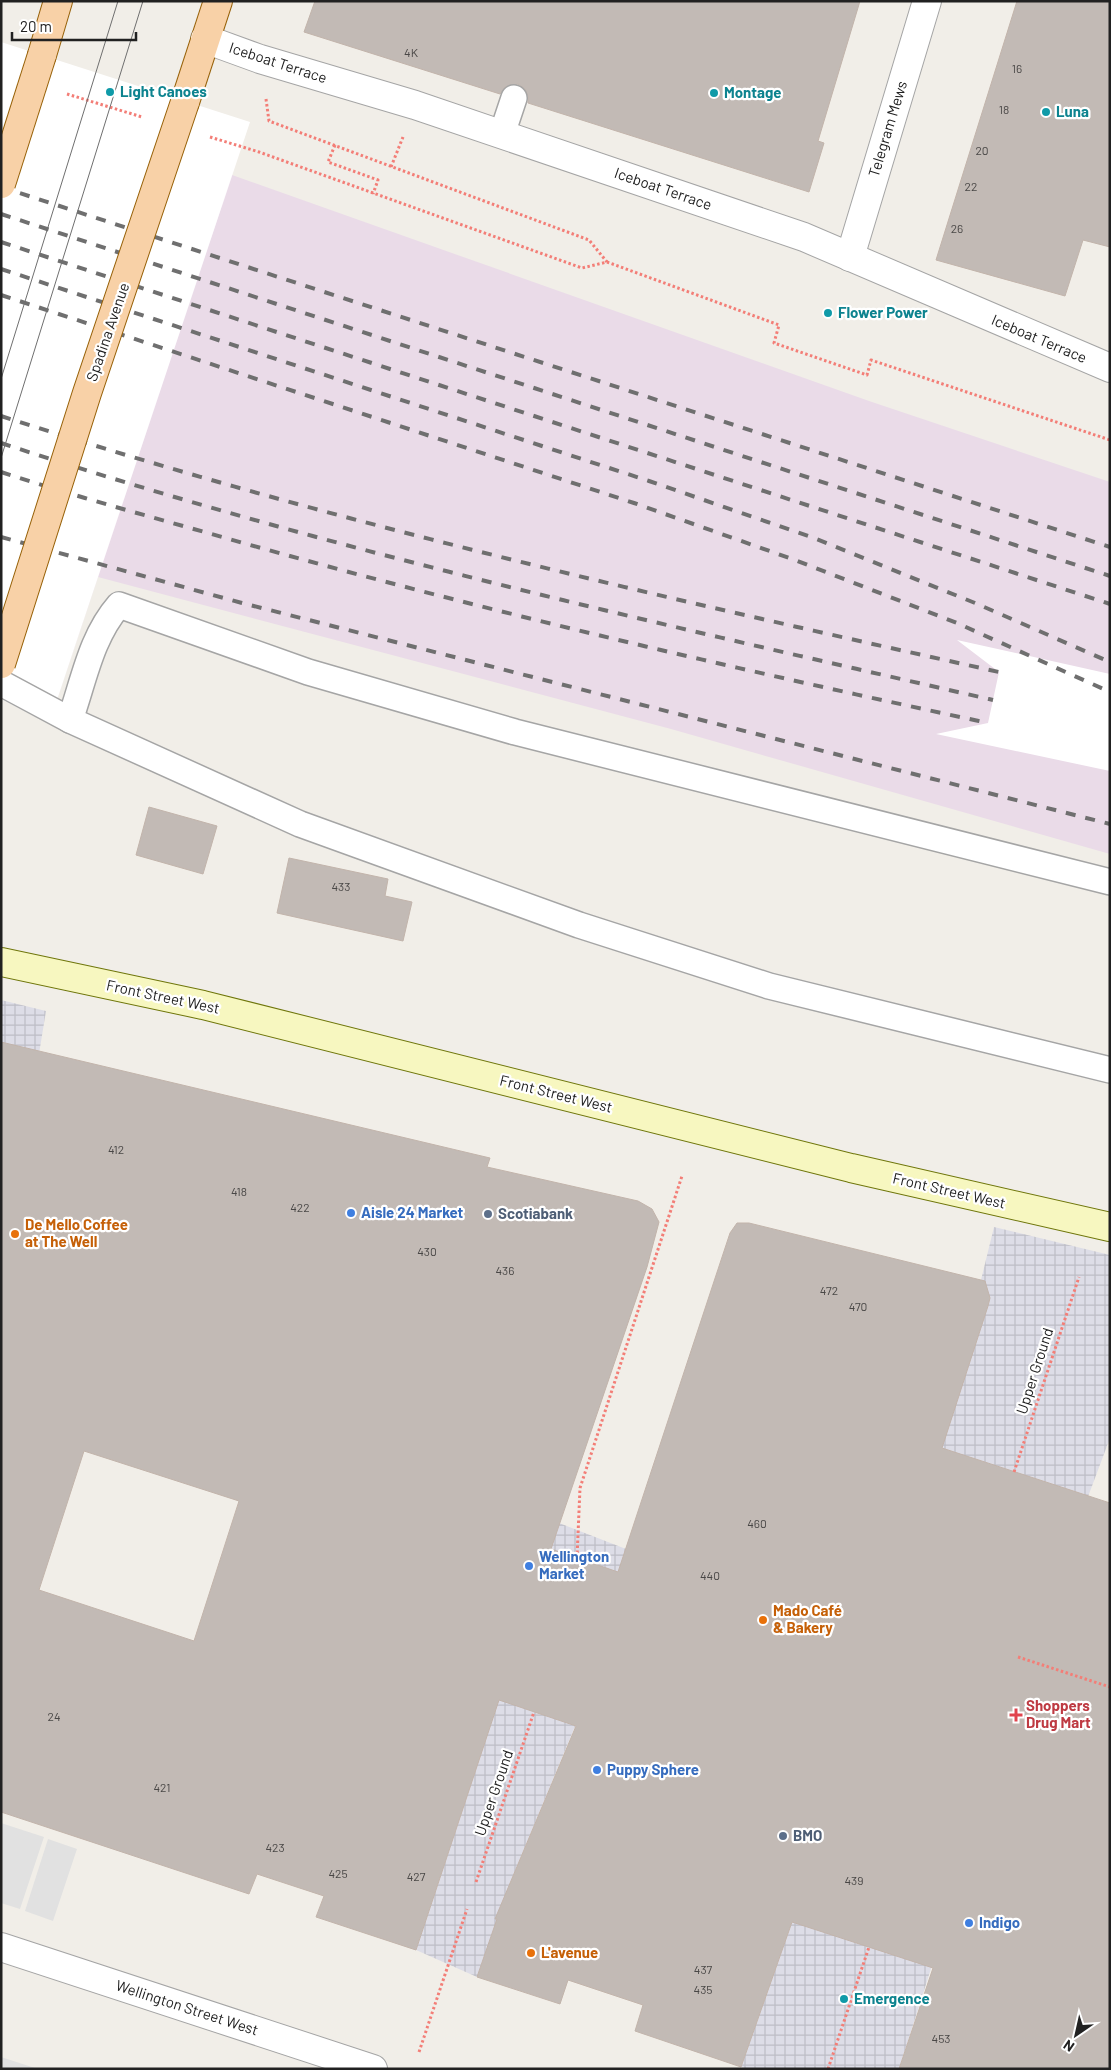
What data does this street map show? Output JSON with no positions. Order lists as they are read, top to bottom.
{
  "streets": {
    "main road": ["Spadina Avenue", "Front Street West"],
    "street": ["Iceboat Terrace", "Telegram Mews", "Wellington Street West"],
    "path": ["Upper Ground"]
  },
  "crossings": [
    ["Iceboat Terrace", "Telegram Mews"],
    ["Iceboat Terrace", "Spadina Avenue"]
  ],
  "places": {
    "other": [
      "Light Canoes",
      "Montage",
      "Luna",
      "Flower Power",
      "Aisle 24 Market",
      "Scotiabank",
      "De Mello Coffee at The Well",
      "Wellington Market",
      "Mado Café & Bakery",
      "Puppy Sphere",
      "BMO",
      "Indigo",
      "L'avenue",
      "Emergence"
    ],
    "health": ["Shoppers Drug Mart"]
  },
  "house_numbers": [
    "4K",
    "16",
    "18",
    "20",
    "22",
    "26",
    "433",
    "412",
    "418",
    "422",
    "430",
    "436",
    "472",
    "470",
    "460",
    "440",
    "24",
    "421",
    "423",
    "425",
    "427",
    "439",
    "437",
    "435",
    "453"
  ],
  "scale_bar": "20 m",
  "north": "bottom left"
}
